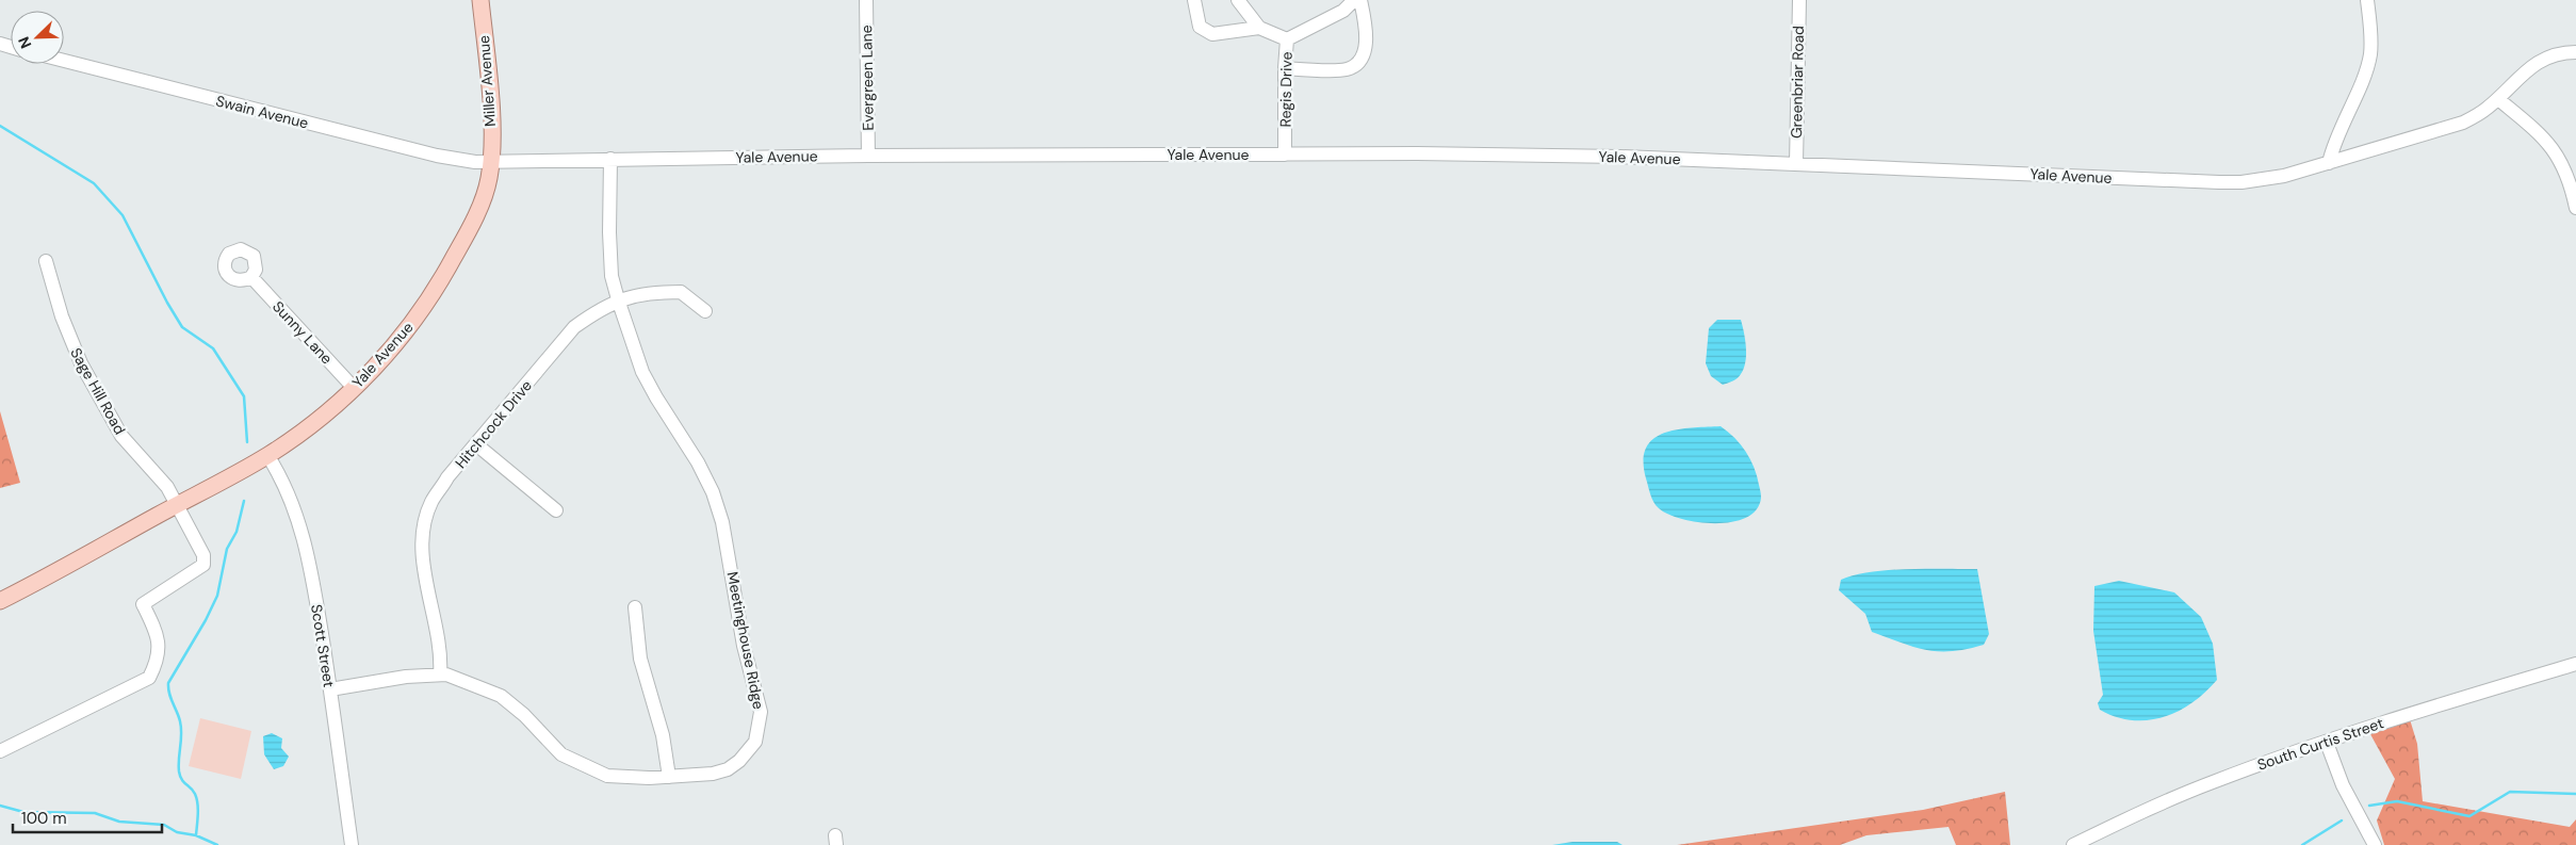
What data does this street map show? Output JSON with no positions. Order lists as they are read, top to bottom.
{
  "streets": {
    "main road": ["Miller Avenue", "Yale Avenue"],
    "street": [
      "Evergreen Lane",
      "Greenbriar Road",
      "Regis Drive",
      "Swain Avenue",
      "Sunny Lane",
      "Sage Hill Road",
      "Hitchcock Drive",
      "Meetinghouse Ridge",
      "Scott Street",
      "South Curtis Street"
    ]
  },
  "crossings": [
    ["Evergreen Lane", "Yale Avenue"],
    ["Miller Avenue", "Swain Avenue"],
    ["Miller Avenue", "Yale Avenue"],
    ["Greenbriar Road", "Yale Avenue"],
    ["Regis Drive", "Yale Avenue"],
    ["Swain Avenue", "Yale Avenue"],
    ["Yale Avenue", "Sunny Lane"],
    ["Yale Avenue", "Sage Hill Road"],
    ["Yale Avenue", "Meetinghouse Ridge"],
    ["Yale Avenue", "Scott Street"],
    ["Hitchcock Drive", "Meetinghouse Ridge"],
    ["Meetinghouse Ridge", "Scott Street"]
  ],
  "scale_bar": "100 m",
  "north": "bottom left"
}
